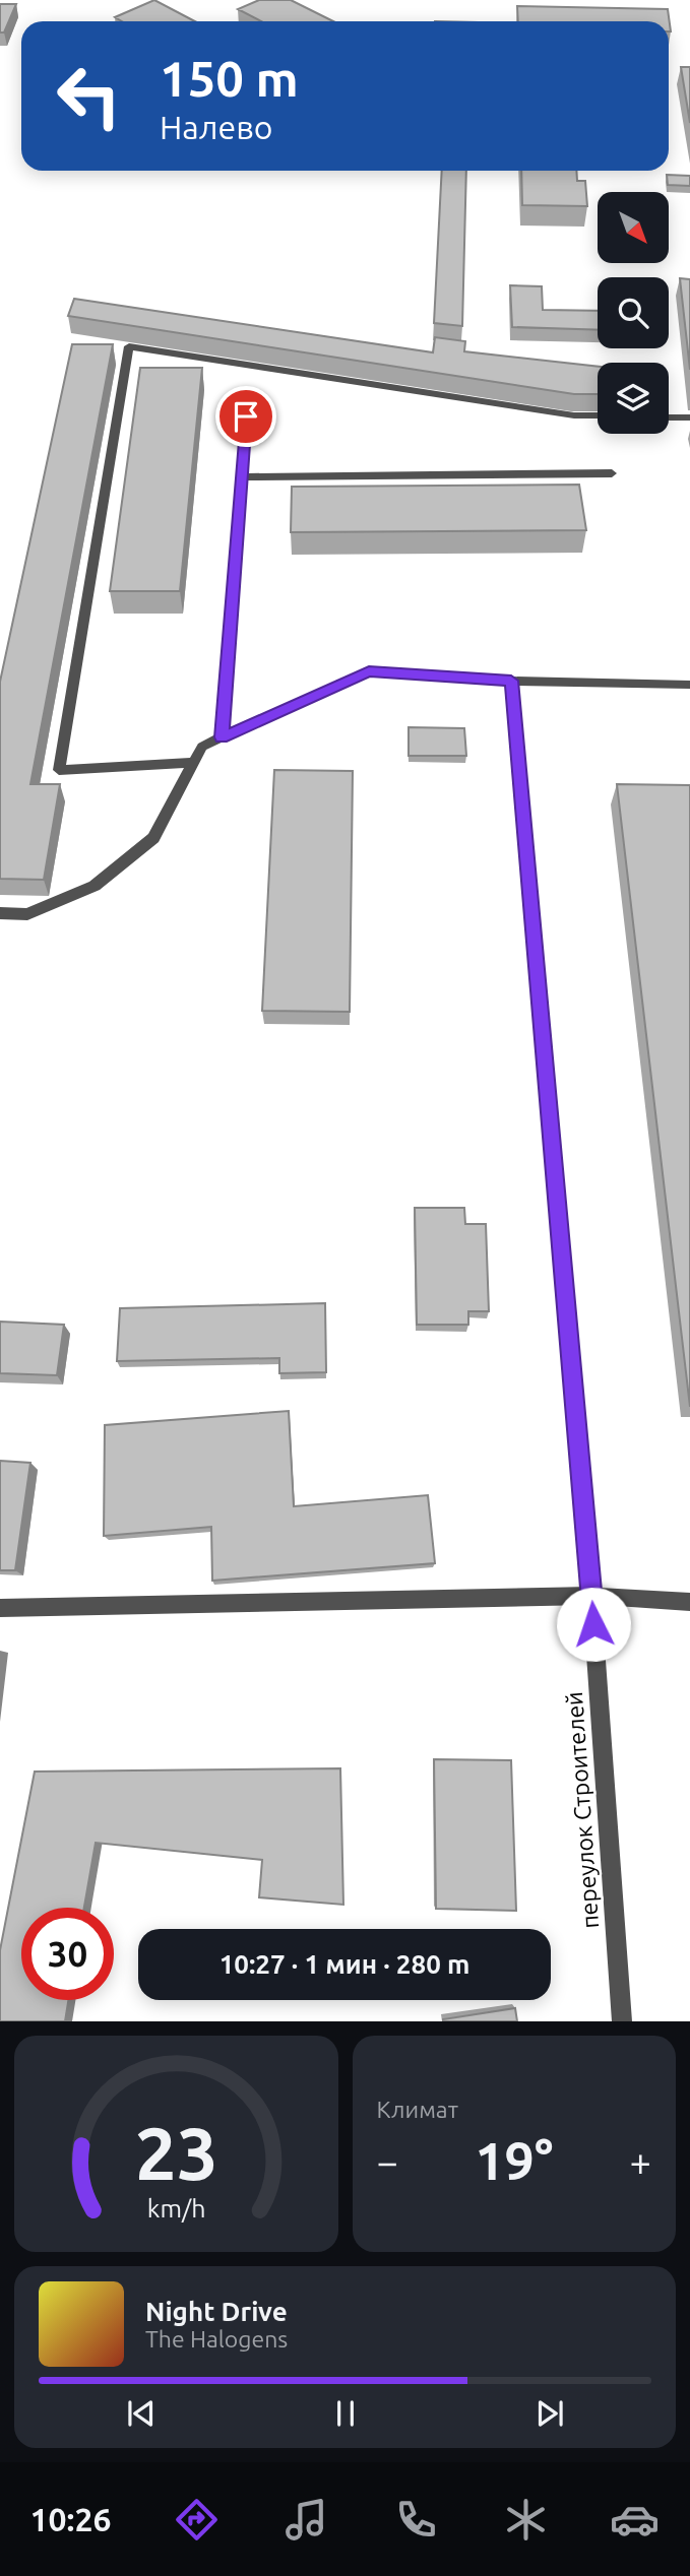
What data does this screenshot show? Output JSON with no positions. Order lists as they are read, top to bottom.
{
  "streets": {
    "street": ["переулок Строителей"]
  },
  "north": "bottom right",
  "page": {
    "turn": ["150 m", "Налево"],
    "limit": "30",
    "trip": "10:27 · 1 мин · 280 m",
    "tile": "Климат",
    "heat": ["−", "19°", "+"],
    "song": ["Night Drive", "The Halogens"],
    "tabs": "10:26",
    "gauge": ["23", "km/h"]
  }
}
